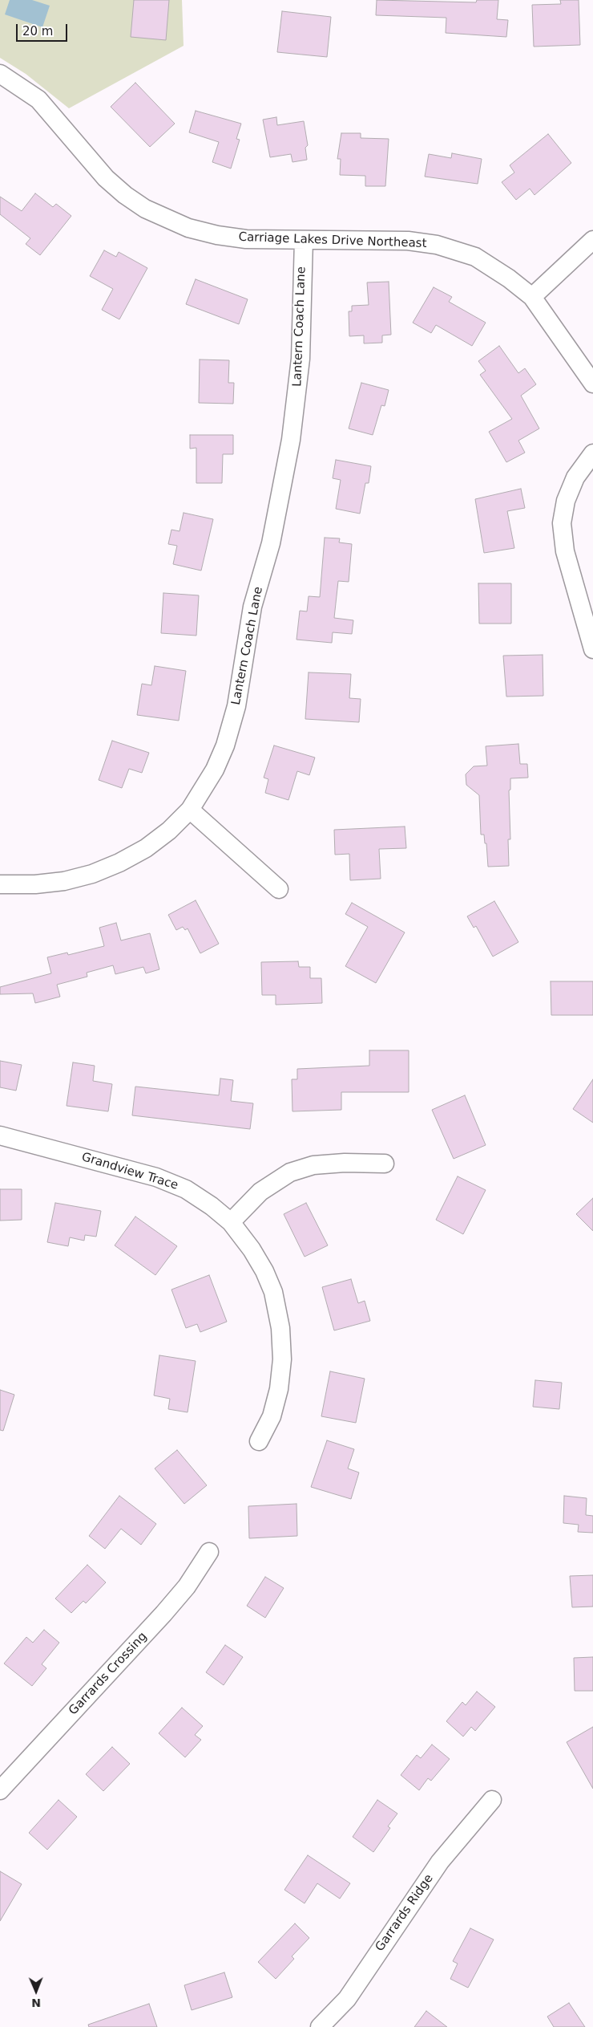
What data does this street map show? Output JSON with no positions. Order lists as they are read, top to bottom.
{
  "streets": {
    "street": [
      "Carriage Lakes Drive Northeast",
      "Lantern Coach Lane",
      "Grandview Trace",
      "Garrards Crossing",
      "Garrards Ridge"
    ]
  },
  "crossings": [
    ["Carriage Lakes Drive Northeast", "Lantern Coach Lane"]
  ],
  "scale_bar": "20 m",
  "north": "bottom"
}
